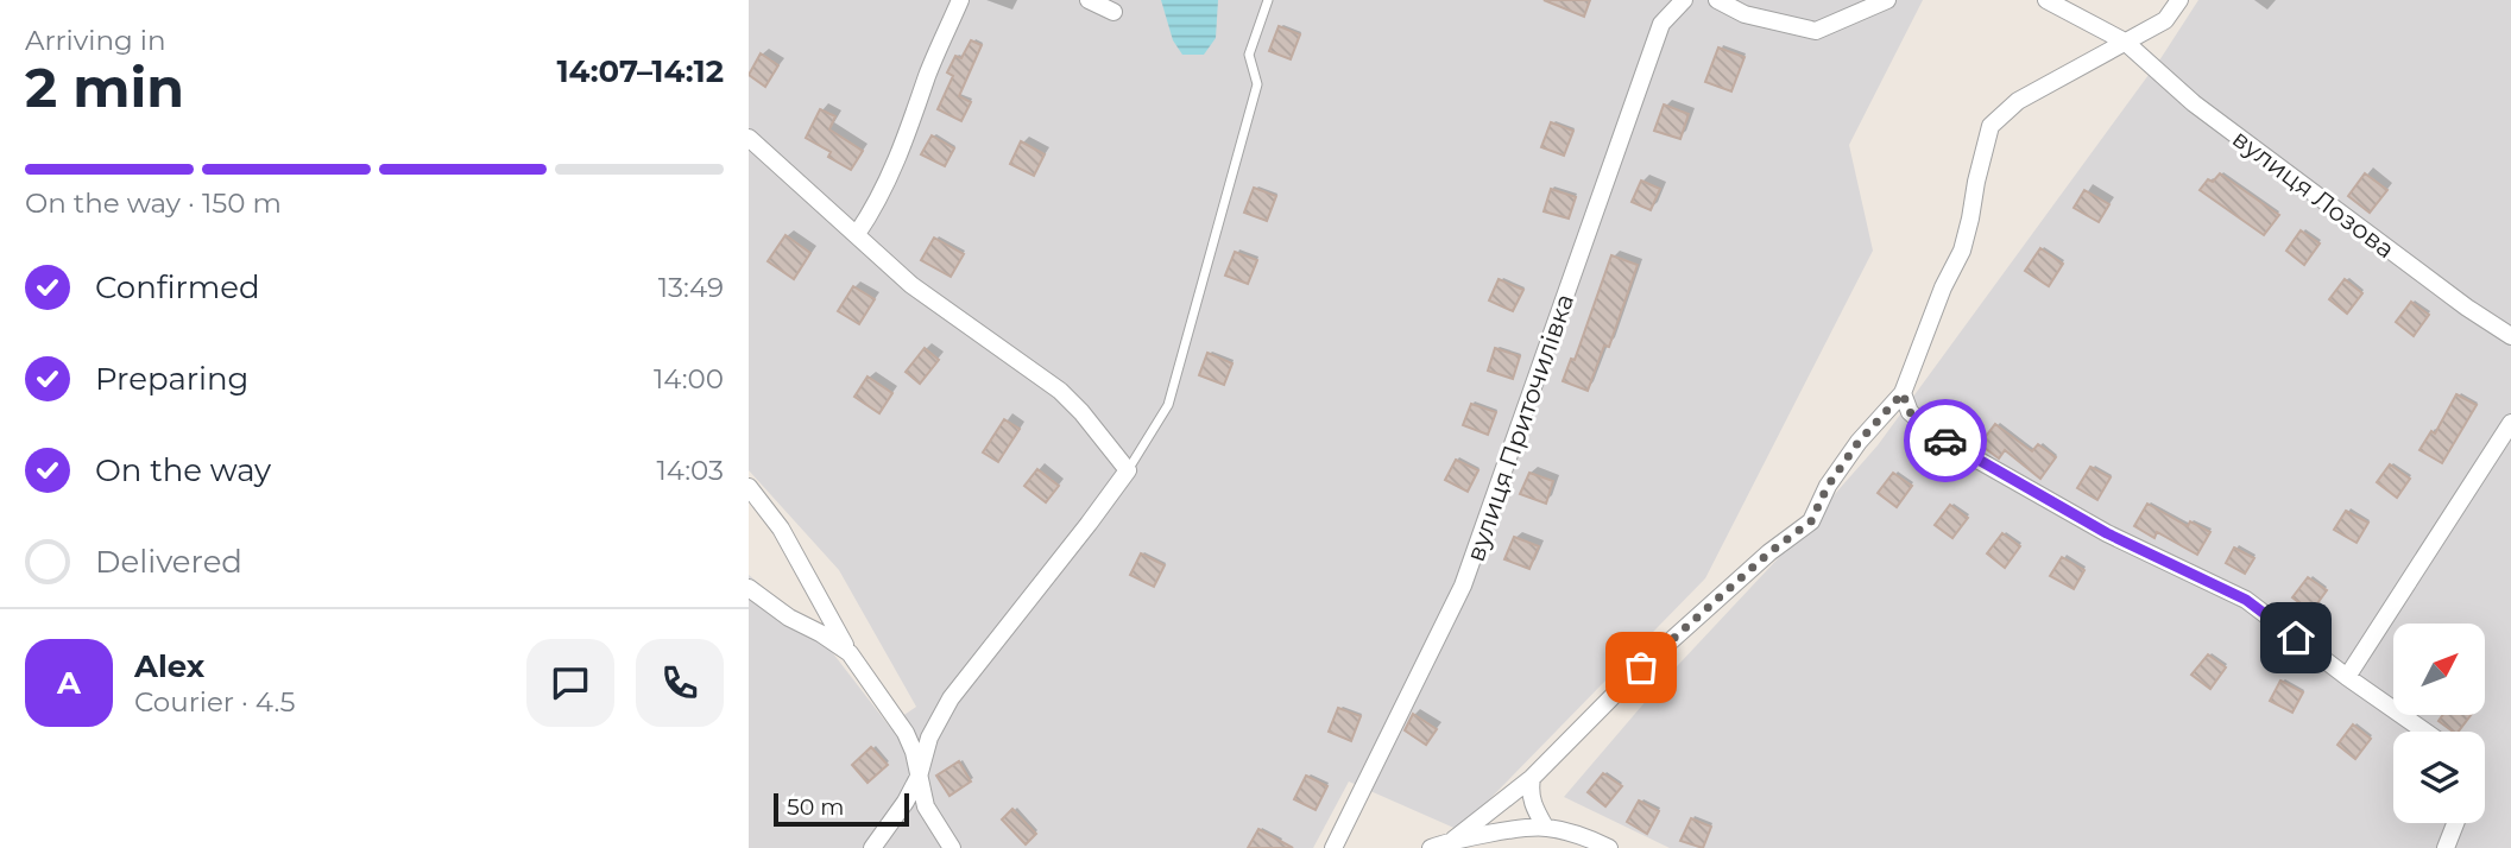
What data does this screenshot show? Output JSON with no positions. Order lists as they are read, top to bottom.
{
  "streets": {
    "street": ["вулиця Лозова", "вулиця Приточилівка"]
  },
  "scale_bar": "50 m",
  "north": "top right",
  "page": {
    "heading": ["2 min", "Arriving in", "14:07–14:12"],
    "panel": ["Alex", "Courier · 4.5"],
    "bar": "On the way · 150 m",
    "list": [
      ["Confirmed", "13:49"],
      ["Preparing", "14:00"],
      ["On the way", "14:03"],
      "Delivered"
    ],
    "round": "A",
    "scale": "50 m"
  }
}
